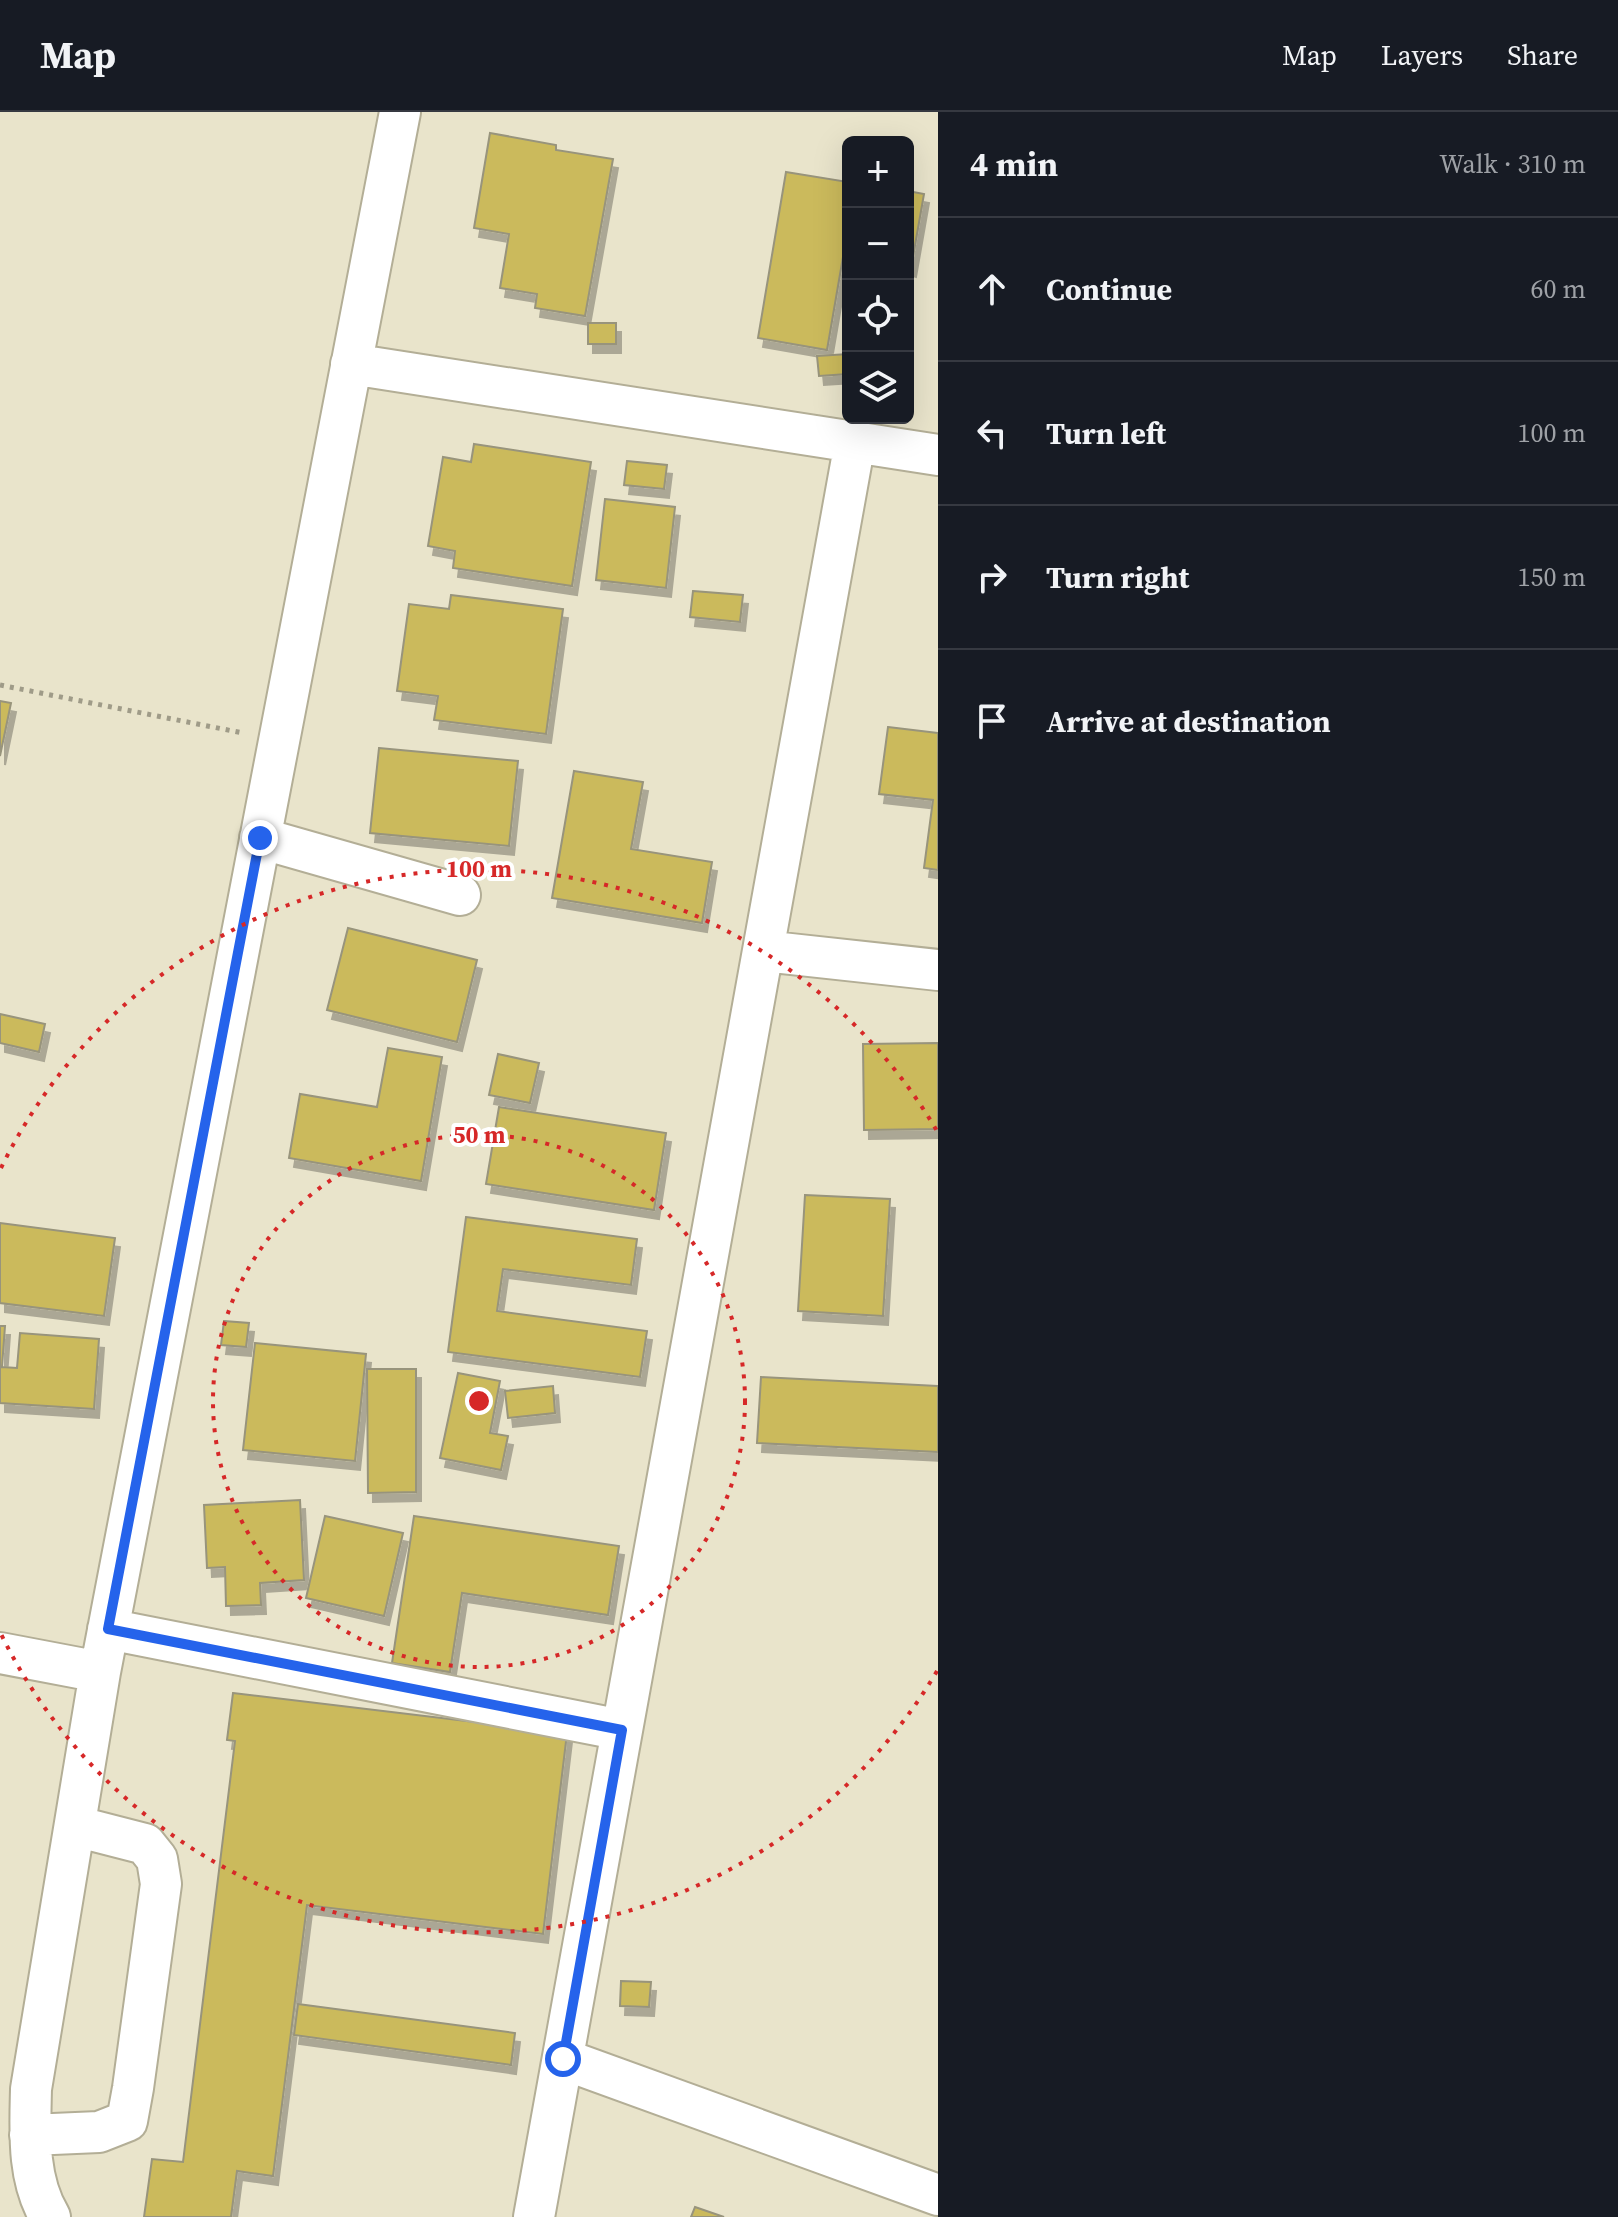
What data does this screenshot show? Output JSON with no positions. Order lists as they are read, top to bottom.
{
  "page": {
    "header": "Map",
    "nav": ["Map", "Layers", "Share"],
    "heading": ["4 min", "Walk · 310 m"],
    "map_buttons": ["+", "−"],
    "list": [
      ["Continue", "60 m"],
      ["Turn left", "100 m"],
      ["Turn right", "150 m"],
      "Arrive at destination"
    ]
  },
  "rings": ["100 m", "50 m"]
}
